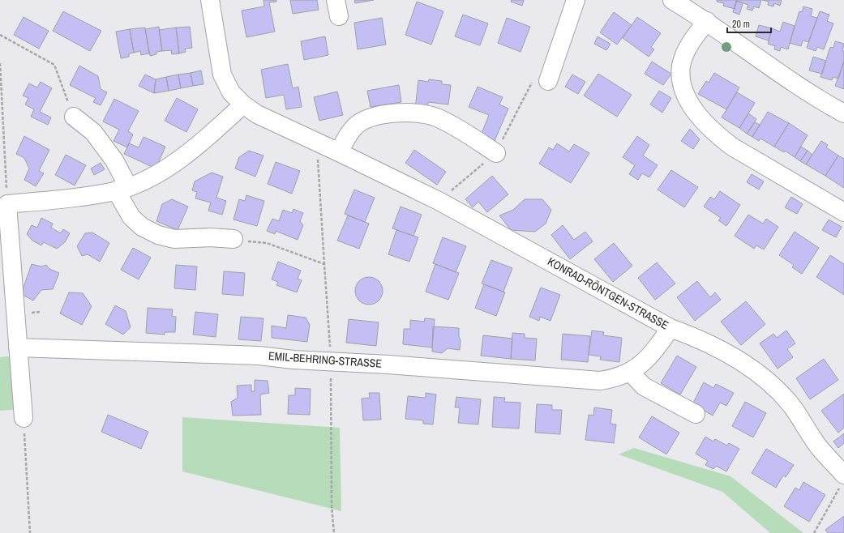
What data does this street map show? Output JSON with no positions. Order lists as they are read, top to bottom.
{
  "streets": {
    "street": ["KONRAD-RÖNTGEN-STRASSE", "EMIL-BEHRING-STRASSE"]
  },
  "crossings": [
    ["KONRAD-RÖNTGEN-STRASSE", "EMIL-BEHRING-STRASSE"]
  ],
  "scale_bar": "20 m"
}
